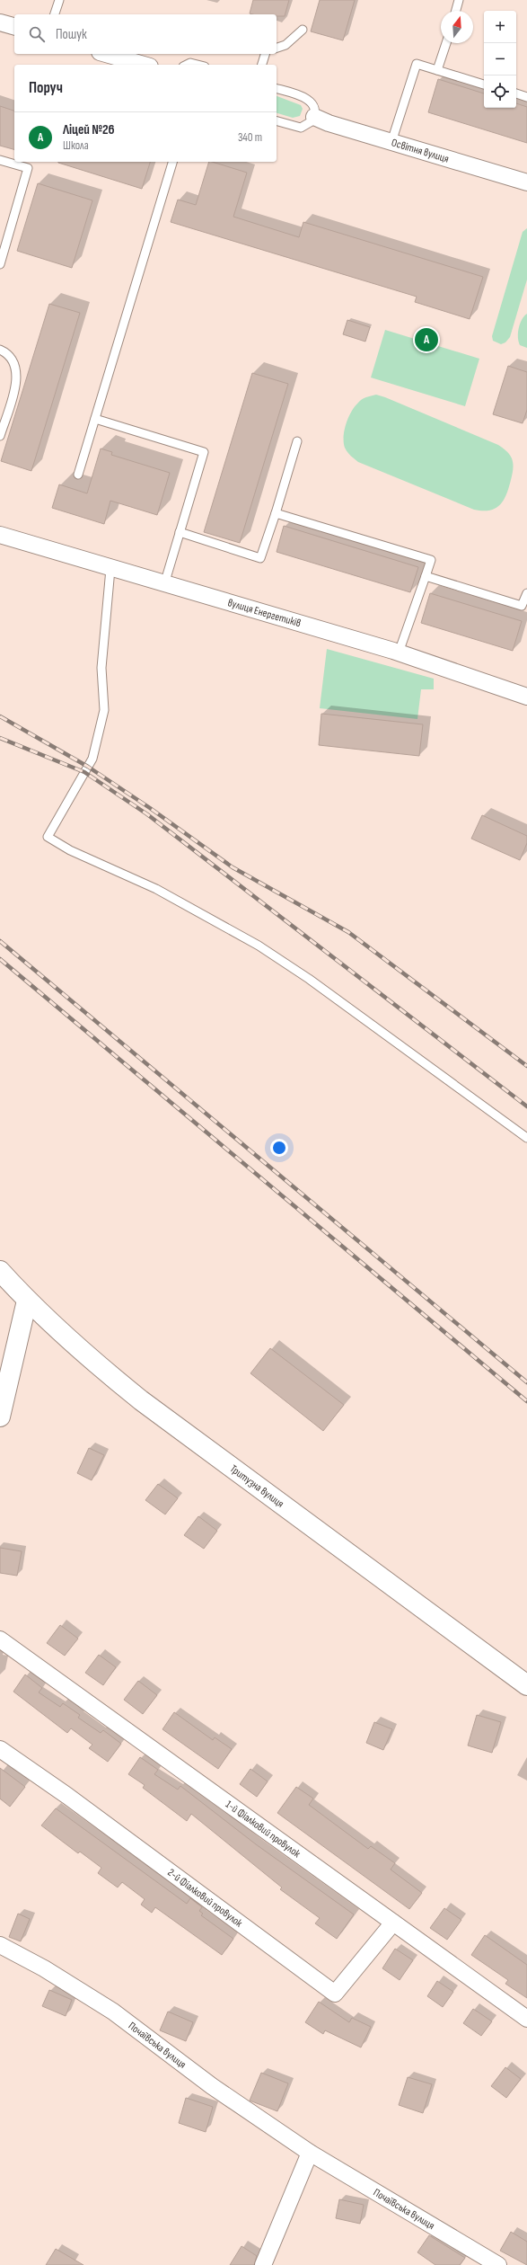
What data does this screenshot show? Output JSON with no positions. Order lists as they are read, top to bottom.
{
  "streets": {
    "street": [
      "Освітня вулиця",
      "вулиця Енергетиків",
      "Тритузна вулиця",
      "1-й Фіалковий провулок",
      "2-й Фіалковий провулок",
      "Почаївська вулиця"
    ]
  },
  "crossings": [
    ["1-й Фіалковий провулок", "2-й Фіалковий провулок"]
  ],
  "north": "top",
  "page": {
    "map_buttons": ["+", "−"],
    "search": "Пошук",
    "heading": "Поруч",
    "list": [
      {
        "mark": "A",
        "name": "Ліцей №26",
        "note": "Школа",
        "value": "340 m"
      }
    ],
    "pins": "A"
  }
}
